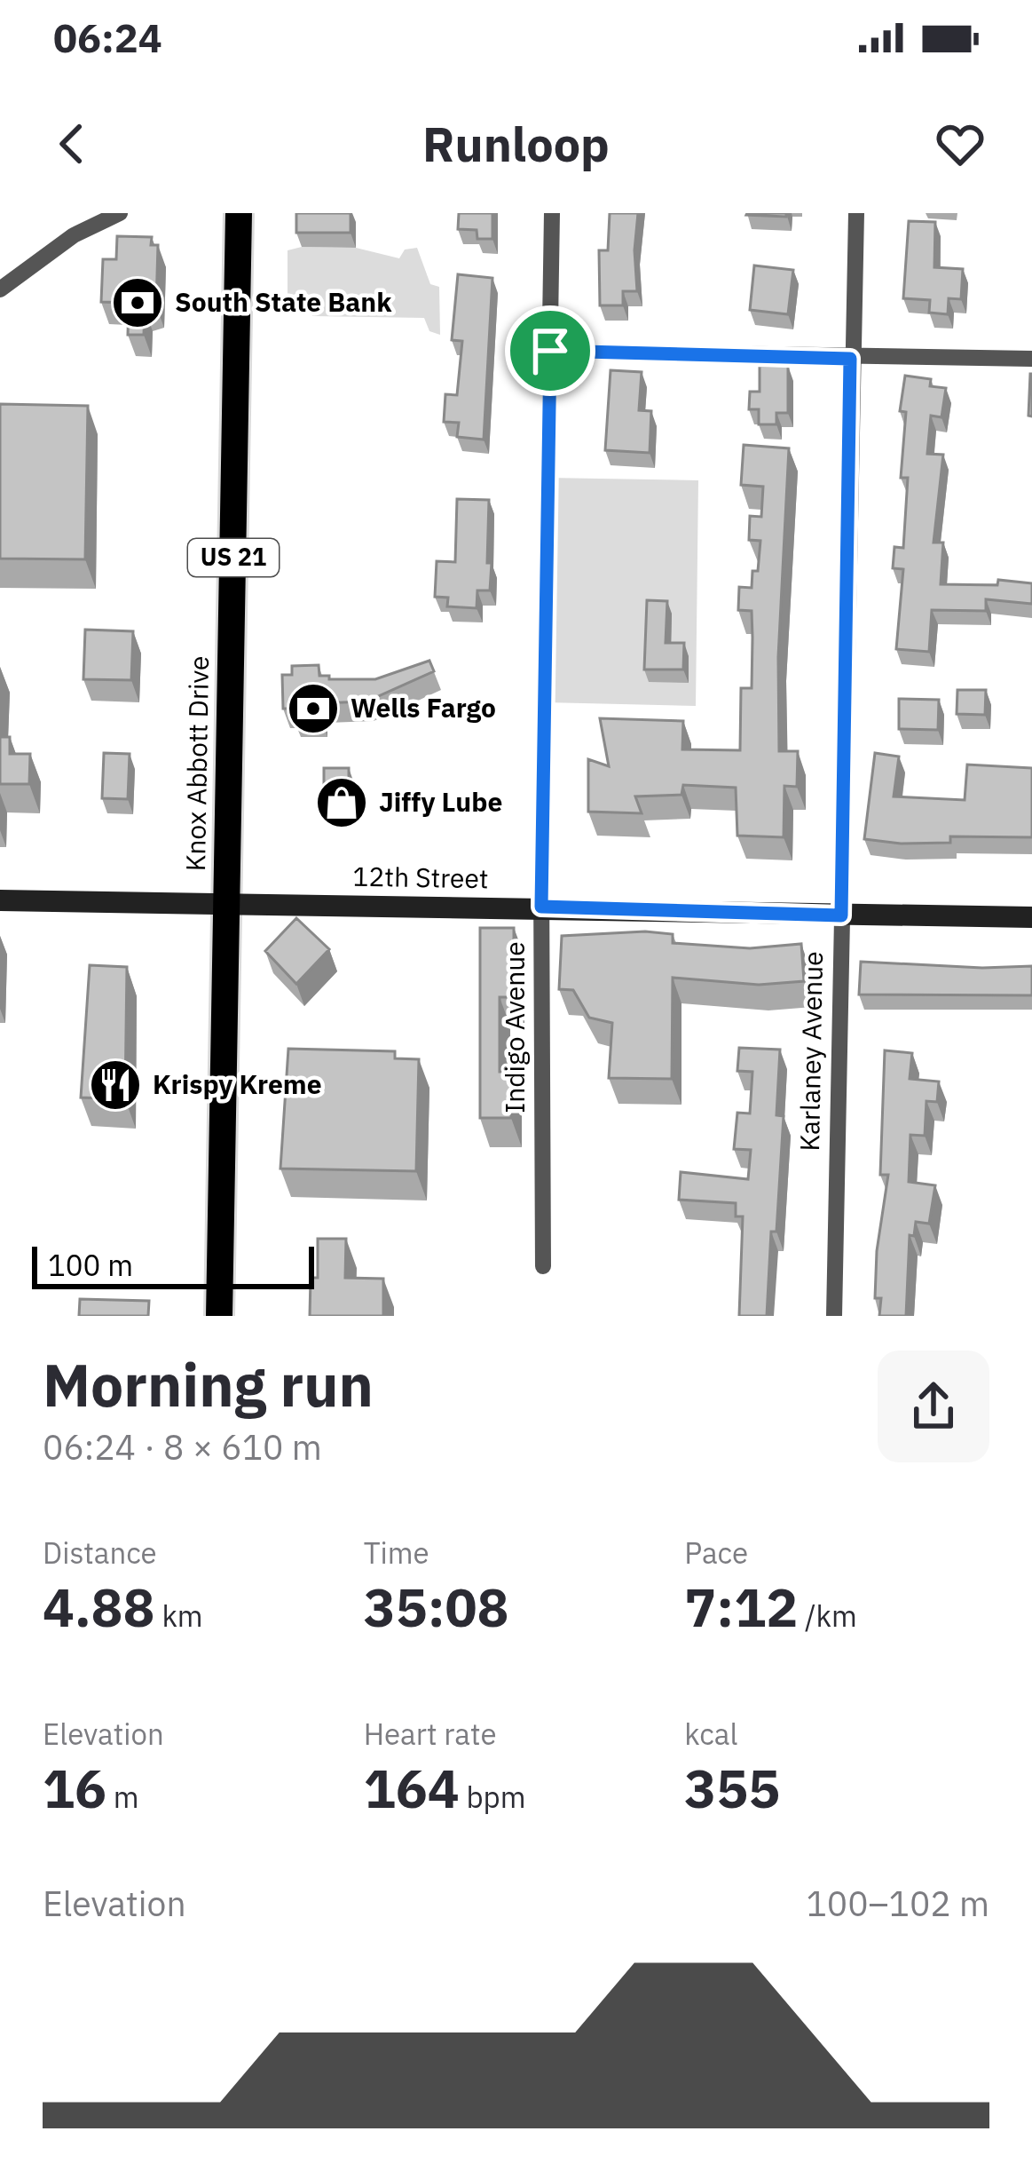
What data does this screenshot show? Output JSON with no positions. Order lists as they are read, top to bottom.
{
  "streets": {
    "main road": ["US 21", "Knox Abbott Drive", "12th Street"],
    "street": ["Indigo Avenue", "Karlaney Avenue"]
  },
  "crossings": [
    ["Knox Abbott Drive", "12th Street"],
    ["12th Street", "Indigo Avenue"],
    ["12th Street", "Karlaney Avenue"]
  ],
  "places": {
    "bank": ["South State Bank", "Wells Fargo"],
    "shop": ["Jiffy Lube"],
    "restaurant": ["Krispy Kreme"]
  },
  "scale_bar": "100 m",
  "page": {
    "status": "06:24",
    "header": "Runloop",
    "scale": "100 m",
    "heading": ["Morning run", "06:24 · 8 × 610 m"],
    "stats": [
      ["Distance", "4.88 km"],
      ["Time", "35:08"],
      ["Pace", "7:12 /km"],
      ["Elevation", "16 m"],
      ["Heart rate", "164 bpm"],
      ["kcal", "355"]
    ],
    "chart": ["Elevation", "100–102 m"]
  }
}
